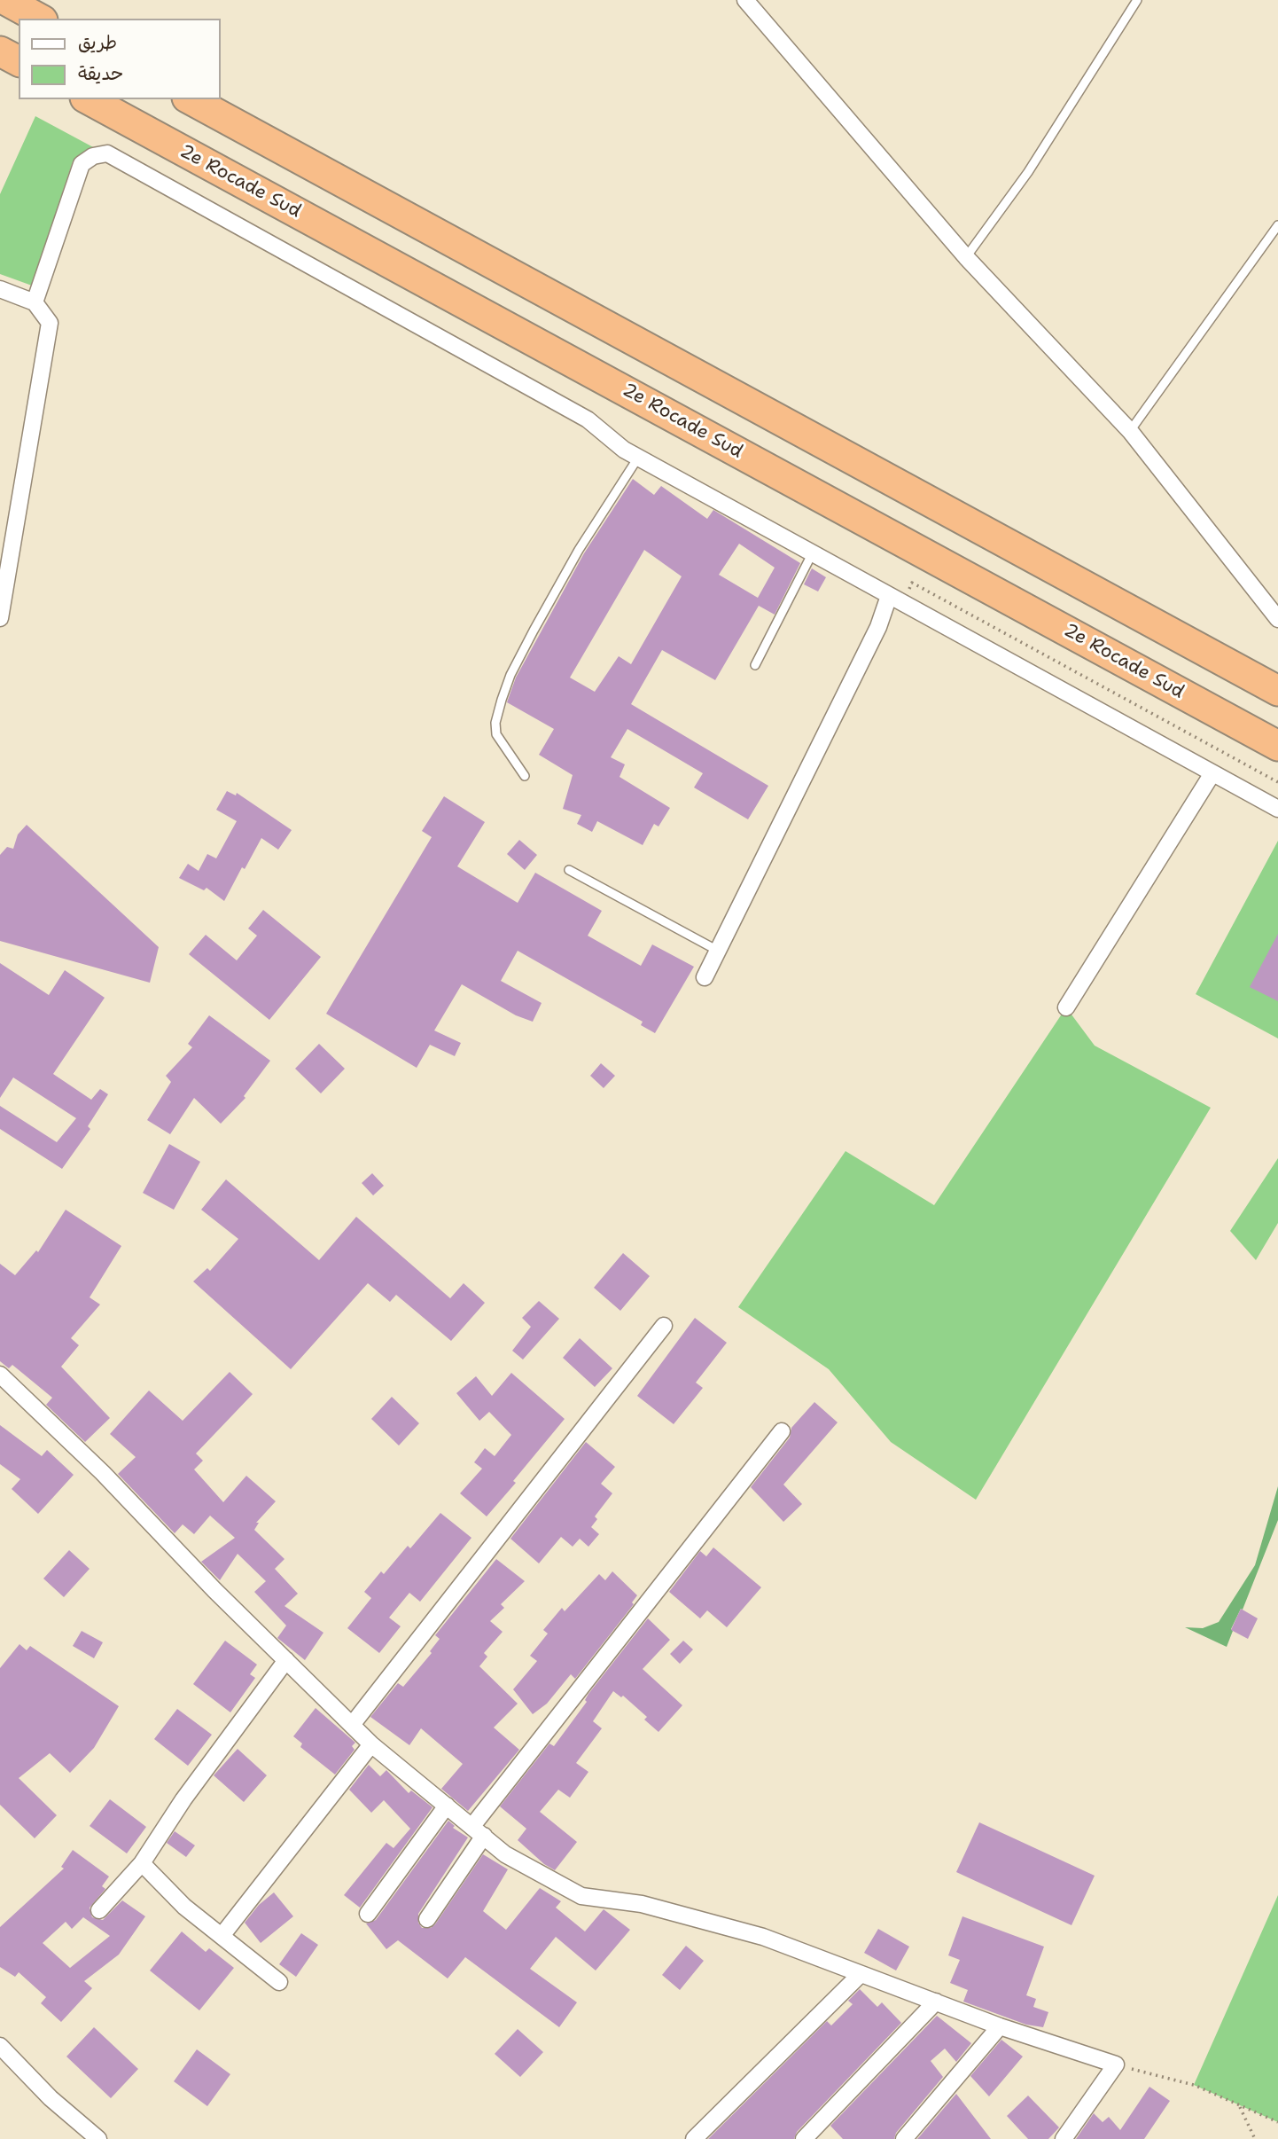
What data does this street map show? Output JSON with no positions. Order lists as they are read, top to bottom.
{
  "streets": {
    "highway": ["2e Rocade Sud"]
  },
  "legend": ["طريق", "حديقة"]
}
